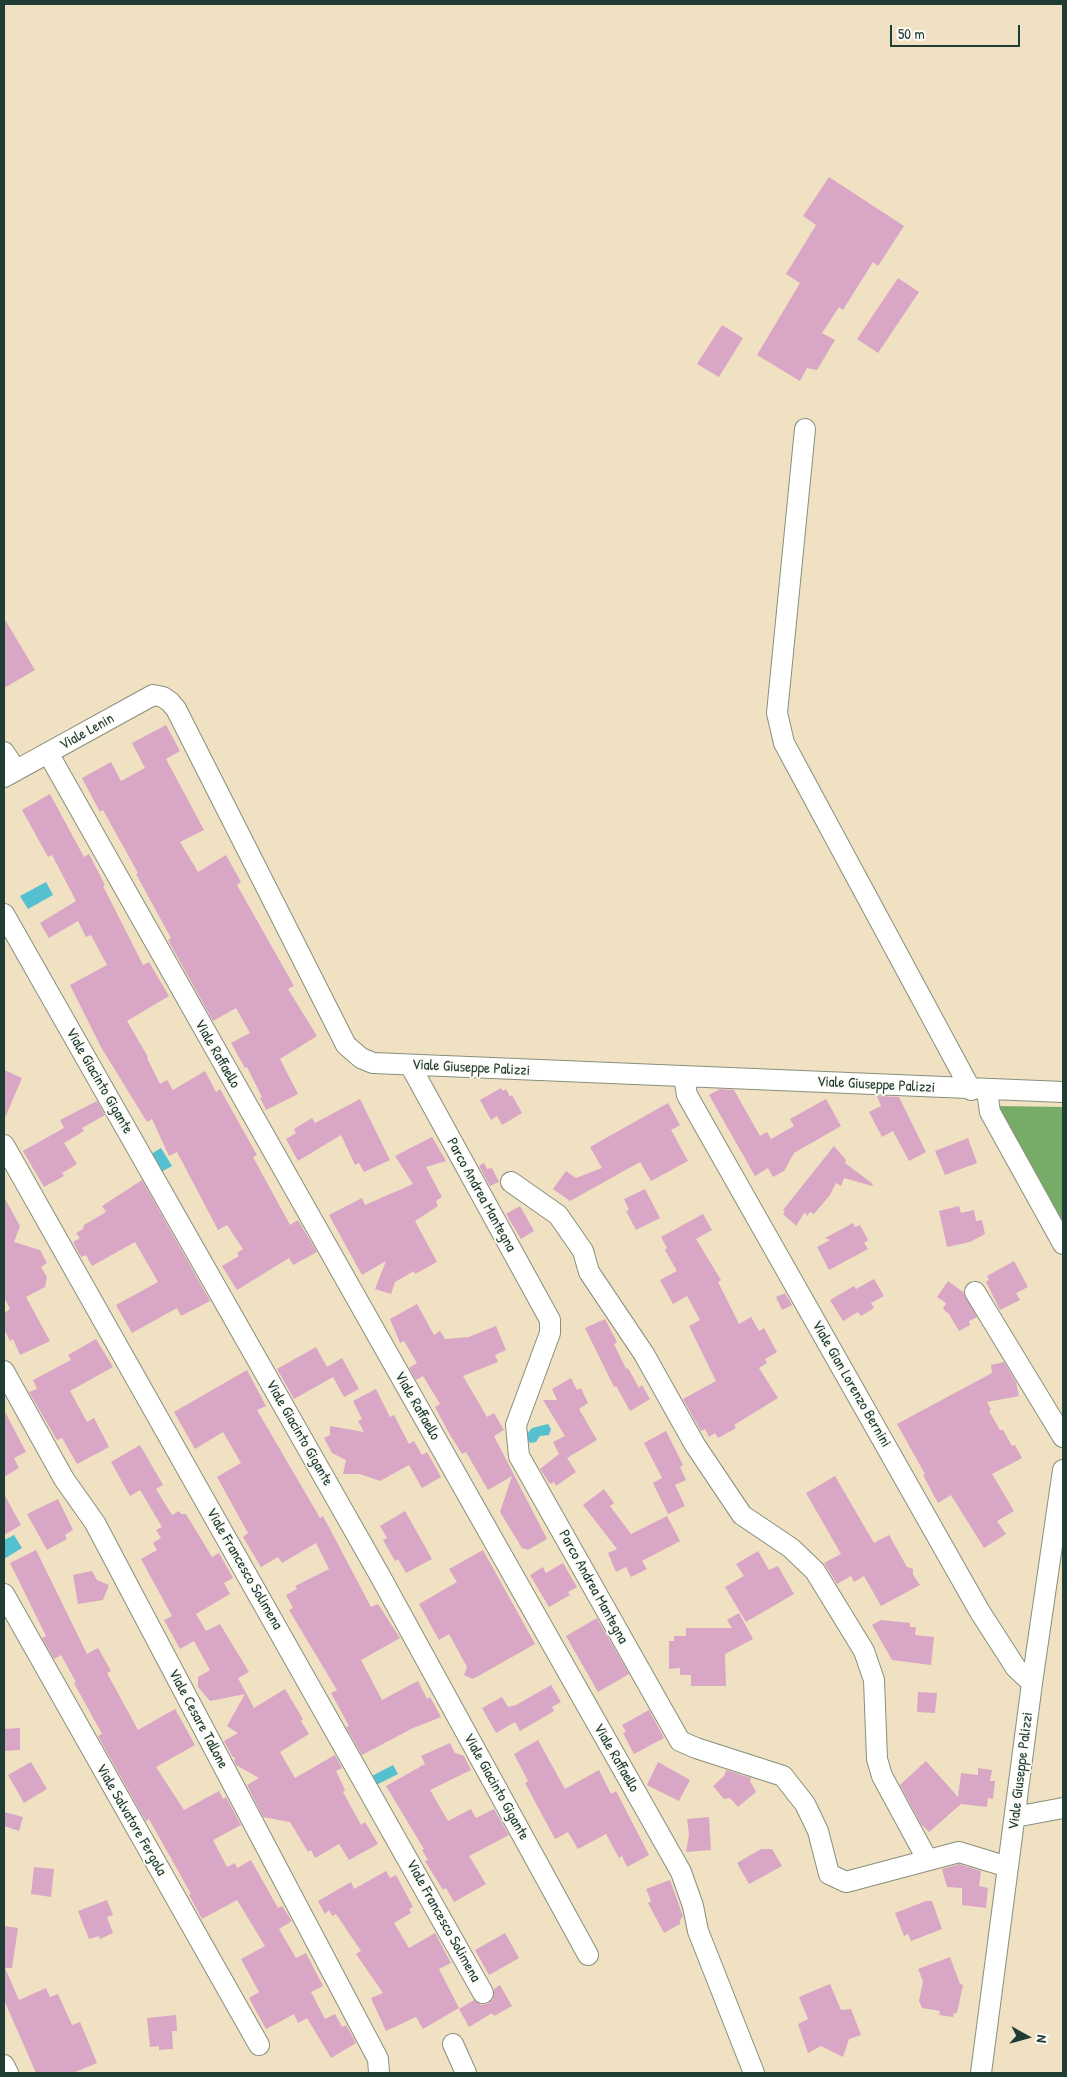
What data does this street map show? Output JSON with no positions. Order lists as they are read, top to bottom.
{
  "streets": {
    "street": [
      "Viale Lenin",
      "Viale Raffaello",
      "Viale Giuseppe Palizzi",
      "Viale Giacinto Gigante",
      "Parco Andrea Mantegna",
      "Viale Gian Lorenzo Bernini",
      "Viale Francesco Solimena",
      "Viale Cesare Tallone",
      "Viale Salvatore Fergola"
    ]
  },
  "crossings": [
    ["Viale Lenin", "Viale Raffaello"],
    ["Viale Lenin", "Viale Giuseppe Palizzi"],
    ["Viale Giuseppe Palizzi", "Parco Andrea Mantegna"],
    ["Viale Giuseppe Palizzi", "Viale Gian Lorenzo Bernini"]
  ],
  "scale_bar": "50 m",
  "north": "right"
}
